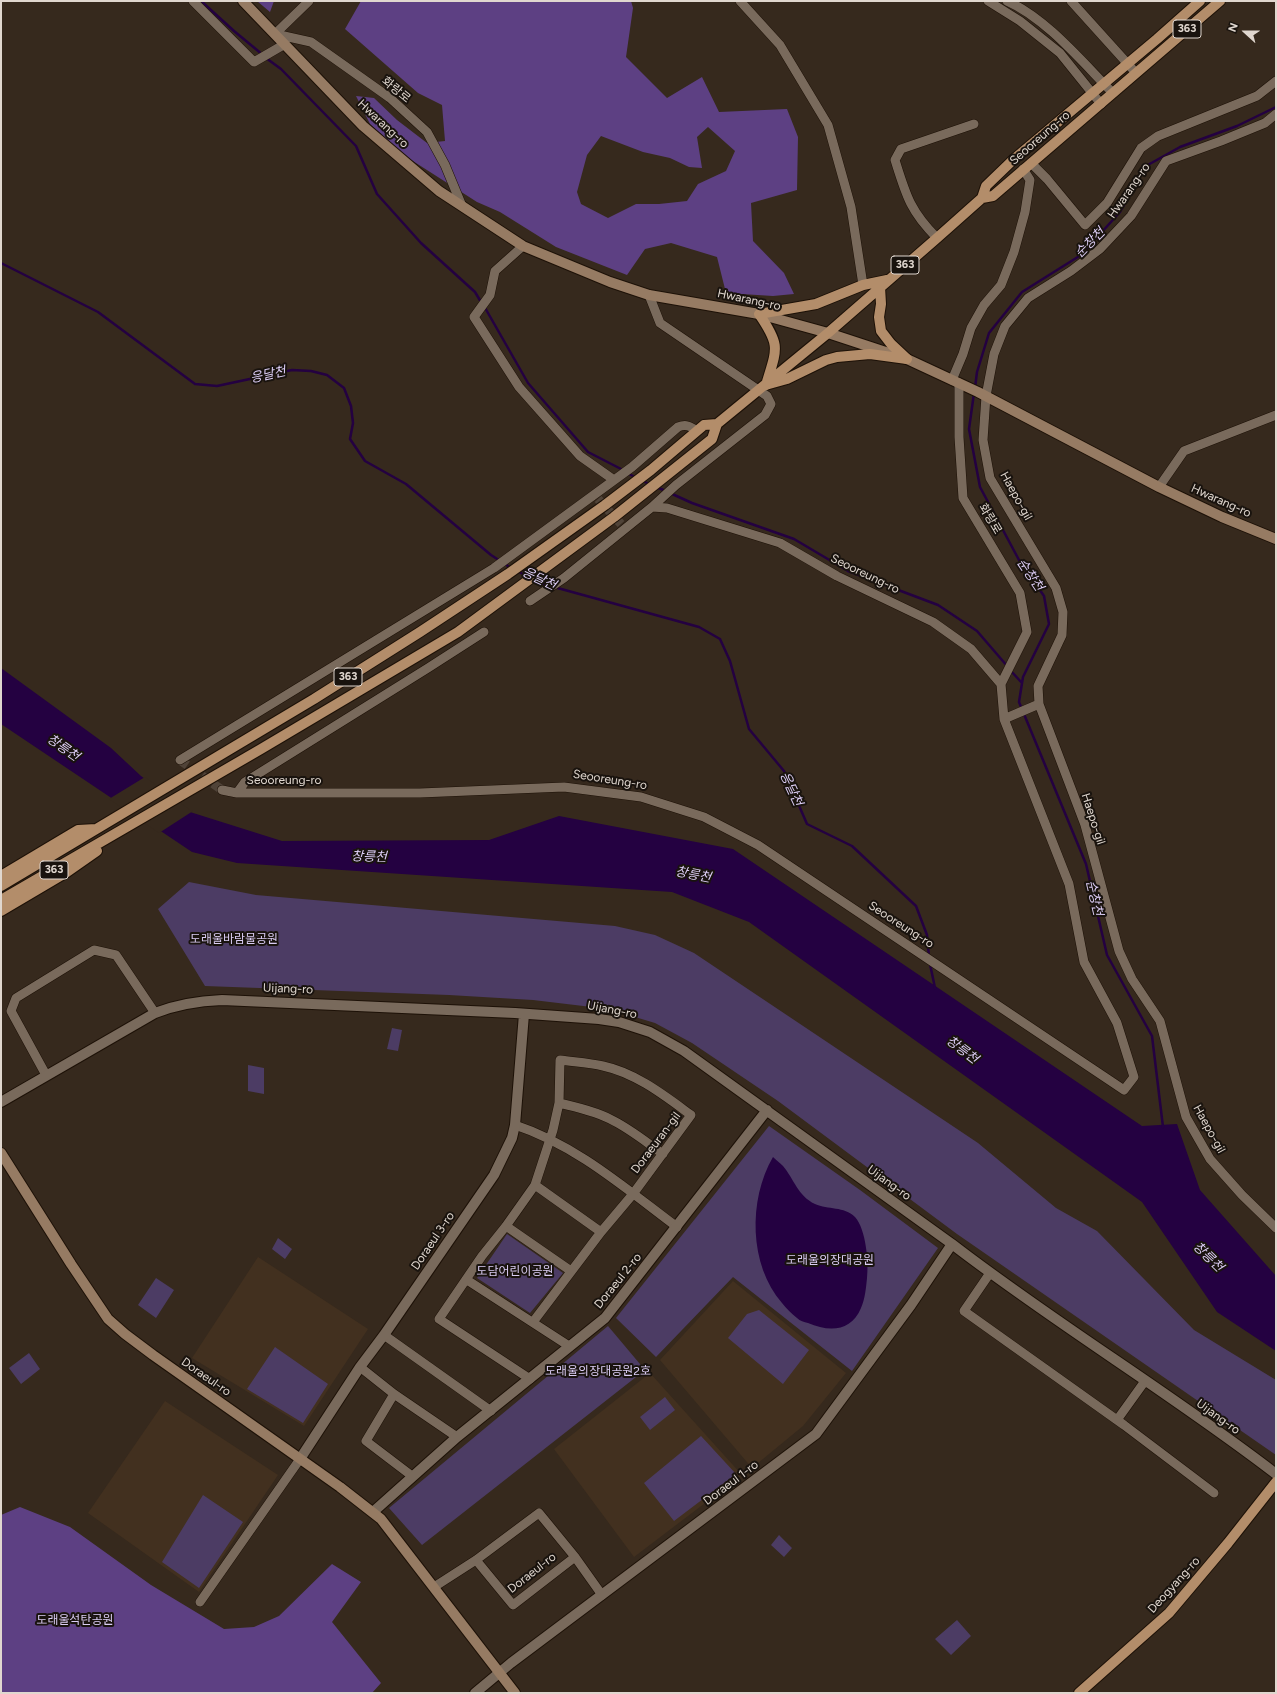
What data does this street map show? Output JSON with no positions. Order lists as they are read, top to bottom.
{
  "streets": {
    "main road": [
      "363",
      "Hwarang-ro",
      "Seooreung-ro",
      "Doraeul-ro",
      "Deogyang-ro"
    ],
    "street": [
      "화랑로",
      "Haepo-gil",
      "Uijang-ro",
      "Doraeuran-gil",
      "Doraeul 3-ro",
      "Doraeul 2-ro",
      "Doraeul 1-ro"
    ]
  },
  "crossings": [
    ["363", "Seooreung-ro"],
    ["화랑로", "Hwarang-ro"],
    ["화랑로", "Seooreung-ro"],
    ["Hwarang-ro", "Seooreung-ro"],
    ["Hwarang-ro", "Haepo-gil"],
    ["Uijang-ro", "Doraeul 3-ro"],
    ["Uijang-ro", "Doraeul 2-ro"],
    ["Uijang-ro", "Doraeul 1-ro"],
    ["Doraeuran-gil", "Doraeul 3-ro"],
    ["Doraeuran-gil", "Doraeul 2-ro"],
    ["Doraeul 3-ro", "Doraeul-ro"],
    ["Doraeul 2-ro", "Doraeul-ro"],
    ["Doraeul-ro", "Doraeul 1-ro"]
  ],
  "water": ["순창천", "응달천", "창릉천"],
  "parks": [
    "도래울바람물공원",
    "도래울의장대공원",
    "도담어린이공원",
    "도래울의장대공원2호",
    "도래울석탄공원"
  ],
  "north": "left"
}
